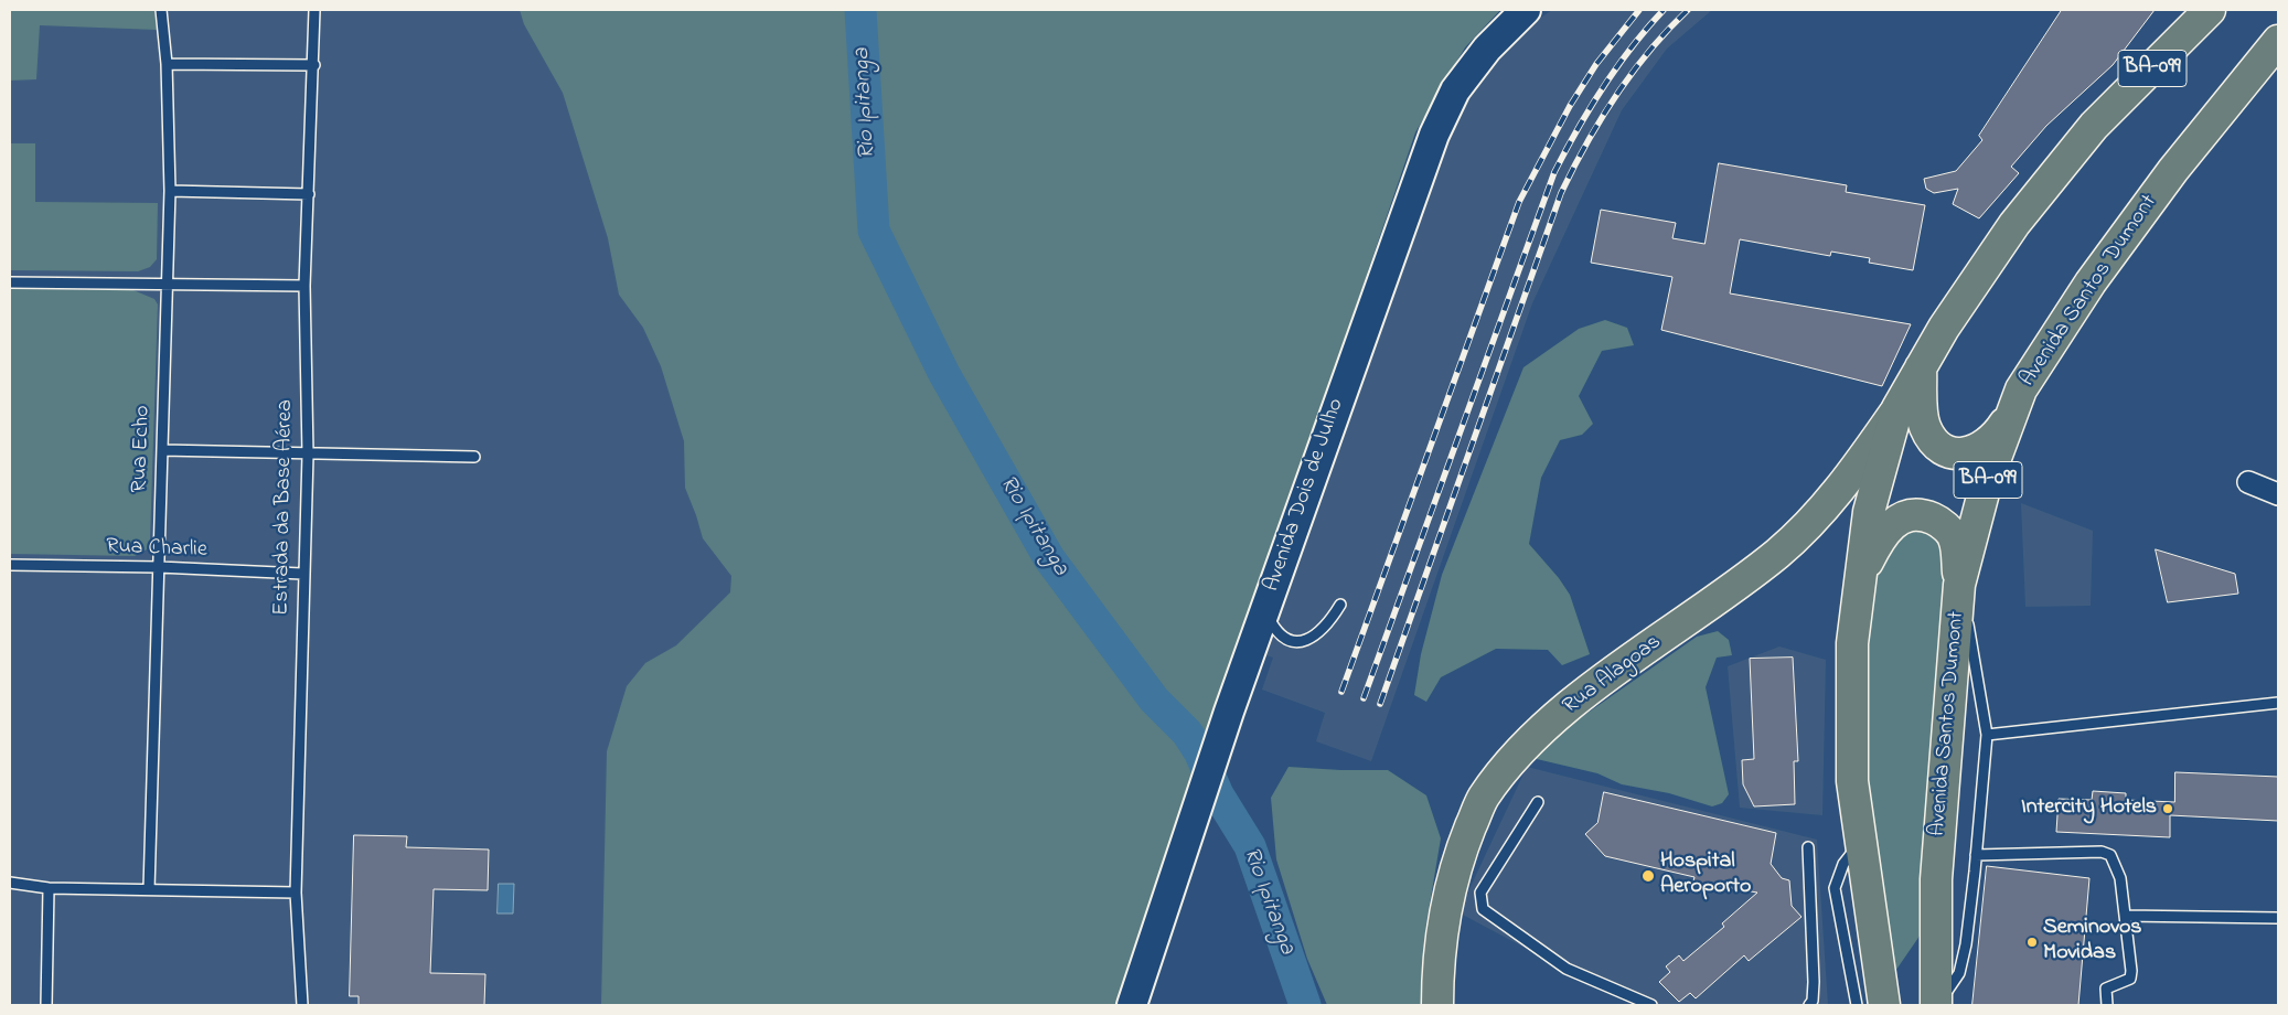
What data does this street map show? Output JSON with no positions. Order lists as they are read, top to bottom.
{
  "streets": {
    "main road": ["BA-099", "Avenida Santos Dumont", "Rua Alagoas"],
    "street": ["Avenida Dois de Julho"],
    "lane": ["Rua Echo", "Estrada da Base Aérea", "Rua Charlie"]
  },
  "crossings": [
    ["BA-099", "Rua Alagoas"],
    ["Rua Echo", "Rua Charlie"],
    ["Estrada da Base Aérea", "Rua Charlie"]
  ],
  "water": ["Rio Ipitanga"],
  "places": ["Intercity Hotels", "Hospital Aeroporto", "Seminovos Movidas"]
}
